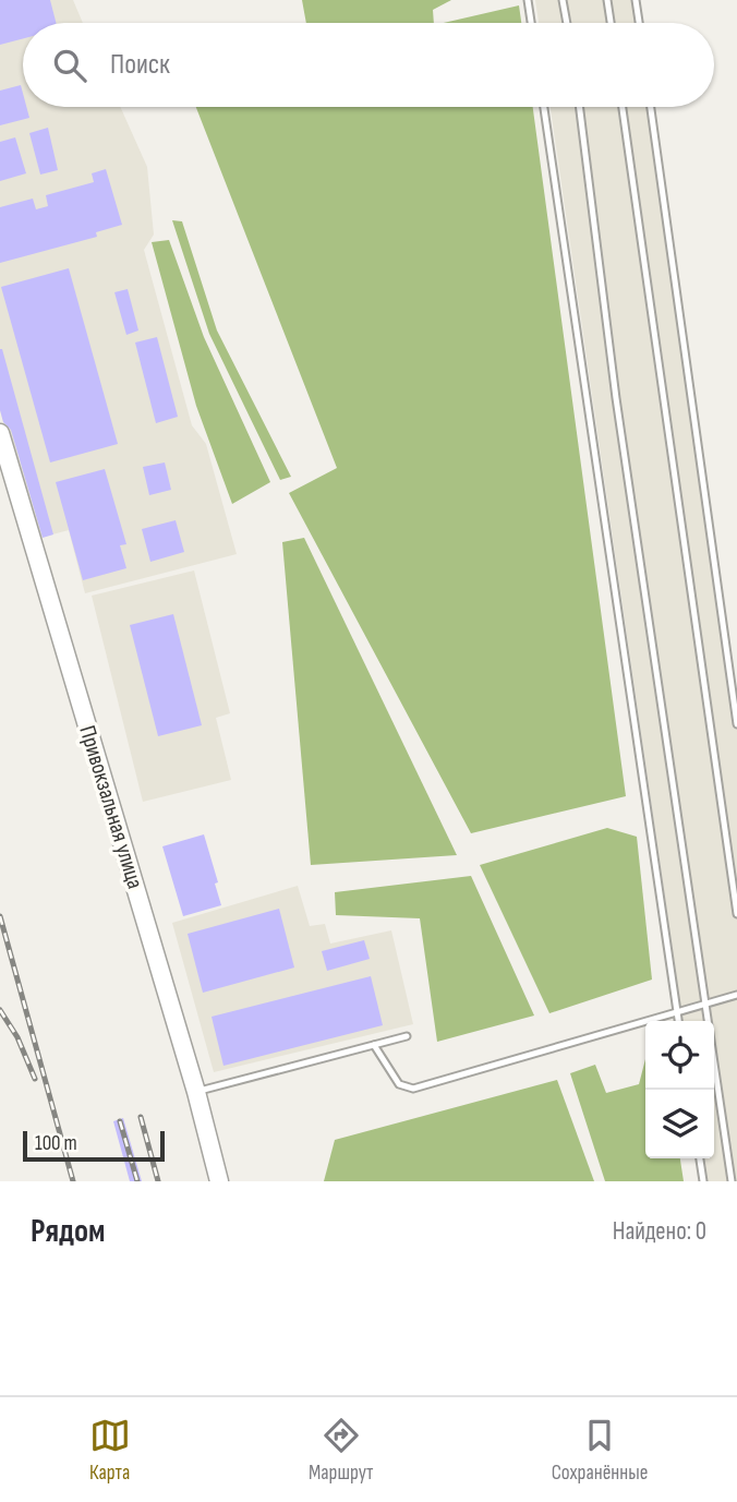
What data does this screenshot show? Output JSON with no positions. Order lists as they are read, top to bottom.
{
  "streets": {
    "main road": ["Привокзальная улица"]
  },
  "scale_bar": "100 m",
  "page": {
    "search": "Поиск",
    "scale": "100 m",
    "heading": ["Рядом", "Найдено: 0"],
    "nav": ["Карта", "Маршрут", "Сохранённые"]
  }
}
